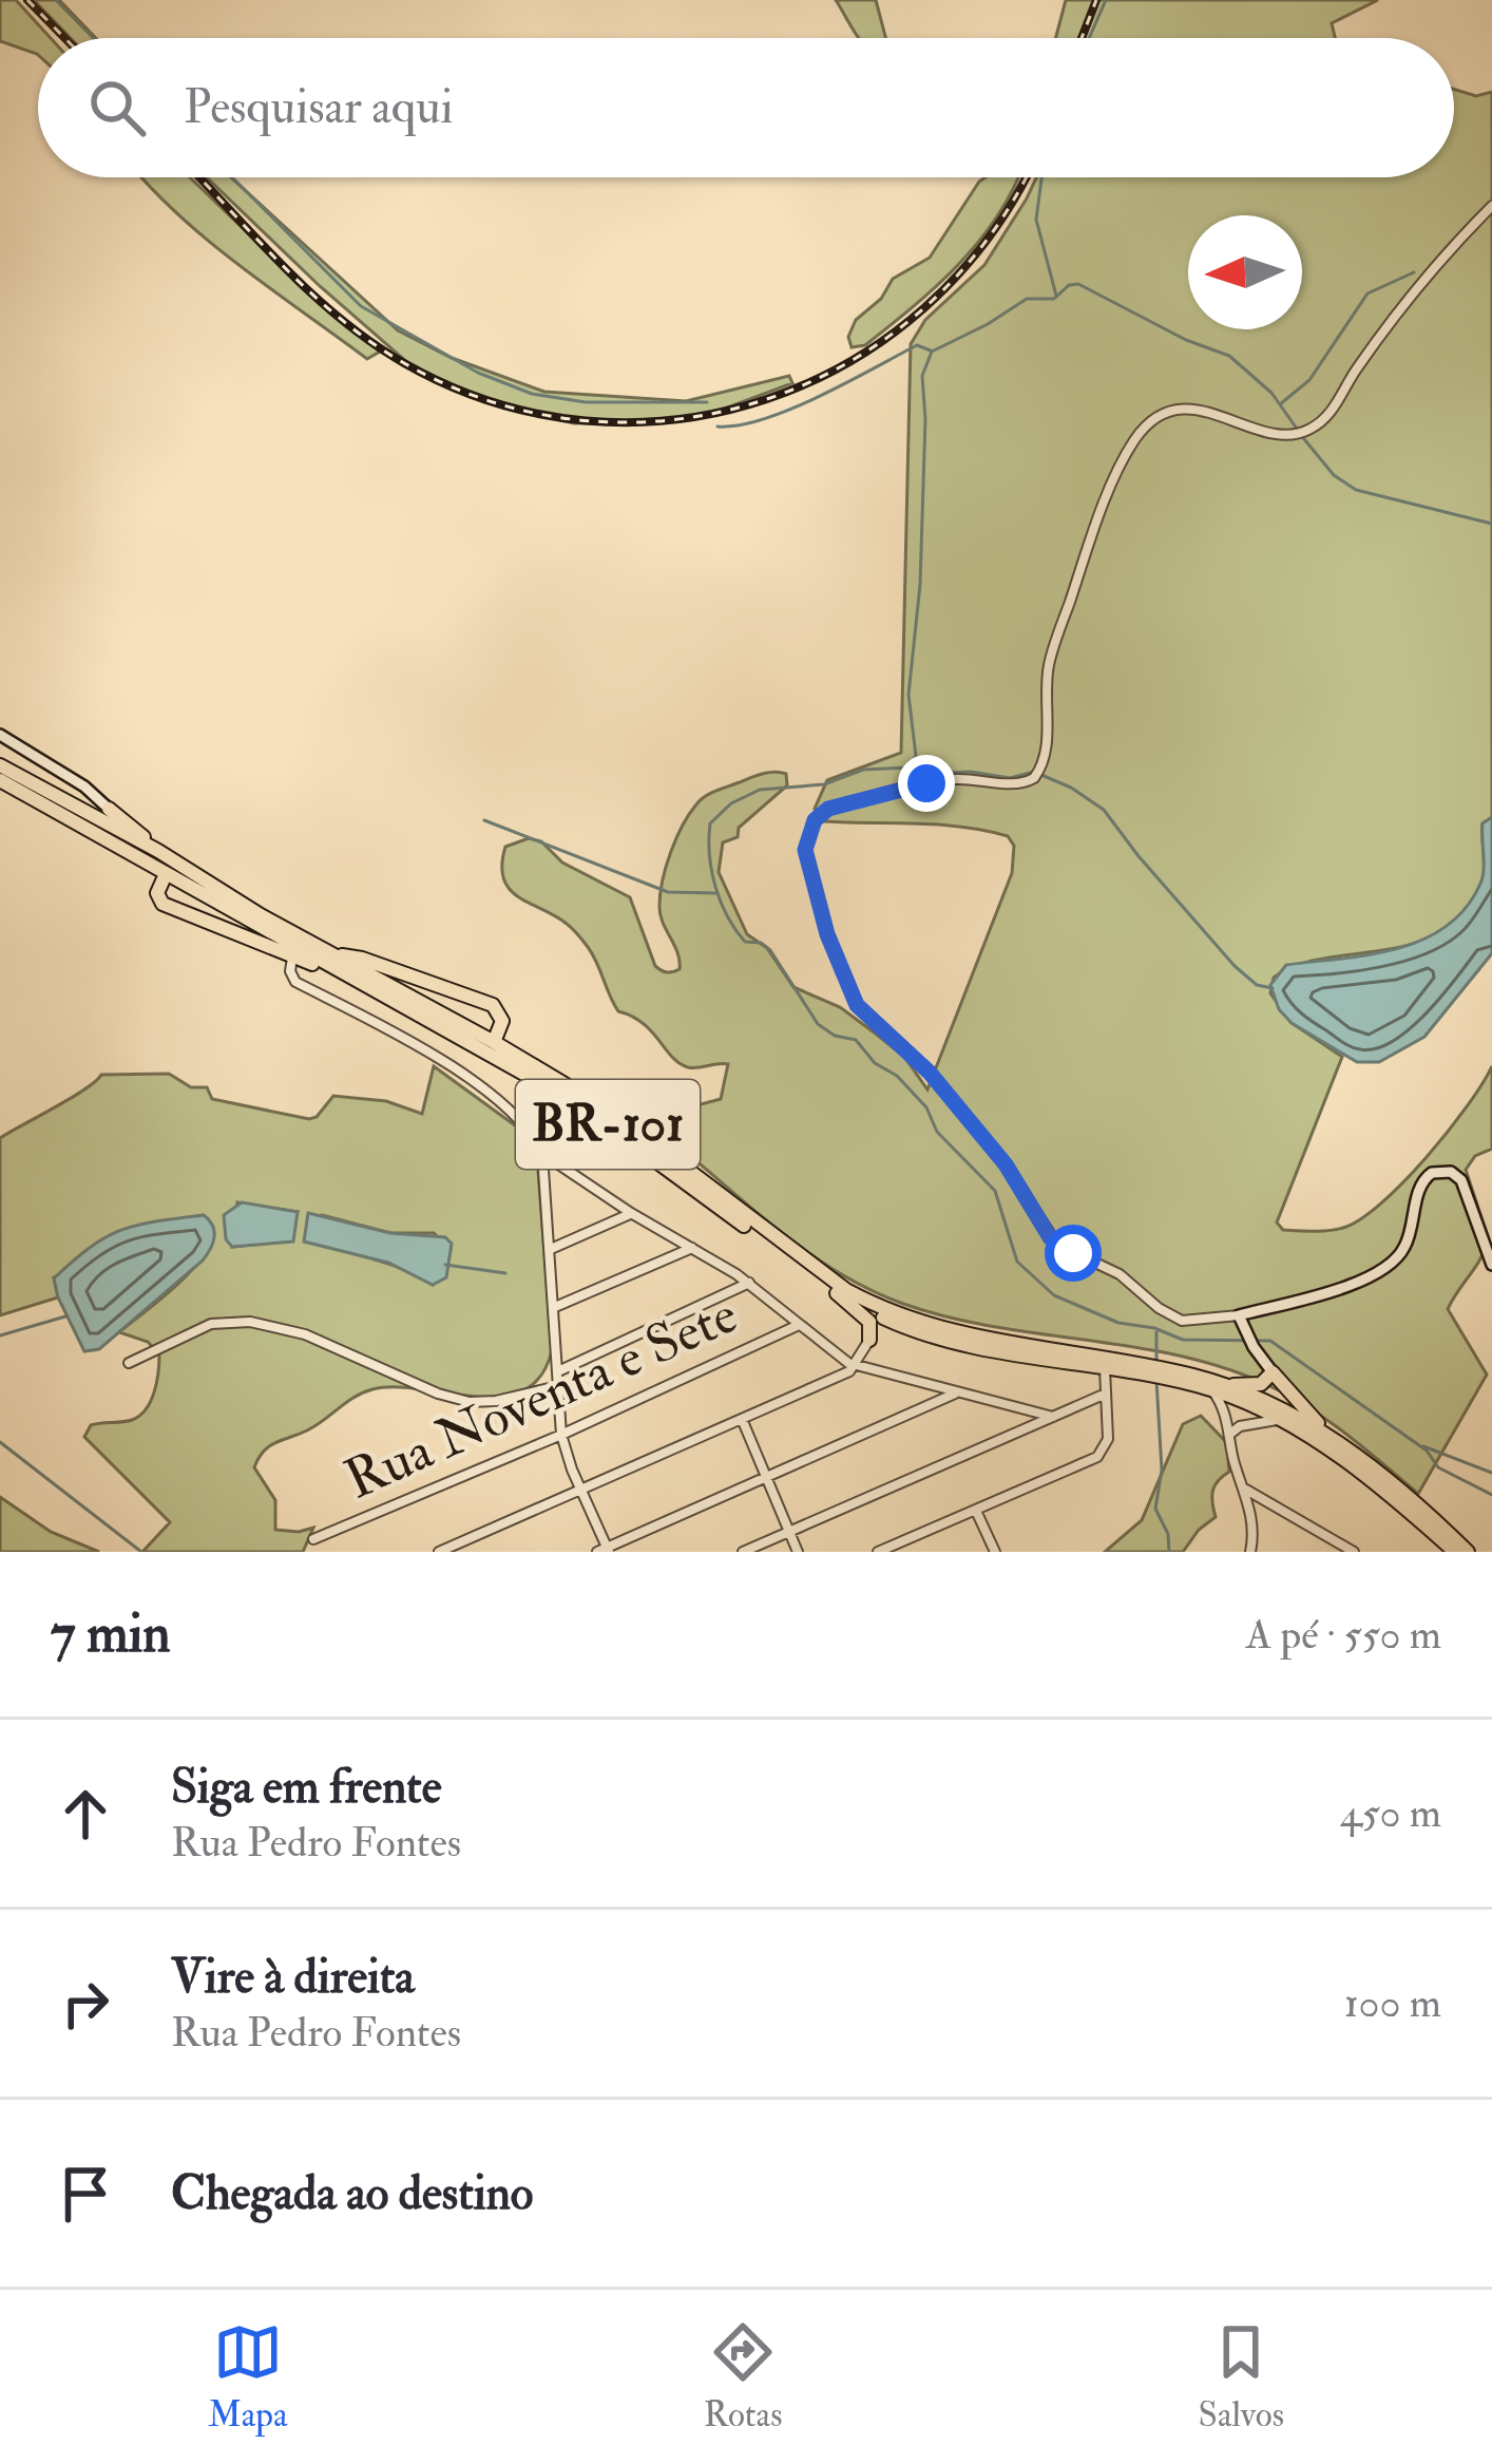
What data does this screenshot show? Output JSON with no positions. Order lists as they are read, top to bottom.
{
  "streets": {
    "highway": ["BR-101"],
    "street": ["Rua Noventa e Sete"]
  },
  "north": "left",
  "page": {
    "search": "Pesquisar aqui",
    "heading": ["7 min", "A pé · 550 m"],
    "list": [
      ["Siga em frente", "Rua Pedro Fontes", "450 m"],
      ["Vire à direita", "Rua Pedro Fontes", "100 m"],
      "Chegada ao destino"
    ],
    "nav": ["Mapa", "Rotas", "Salvos"]
  }
}
